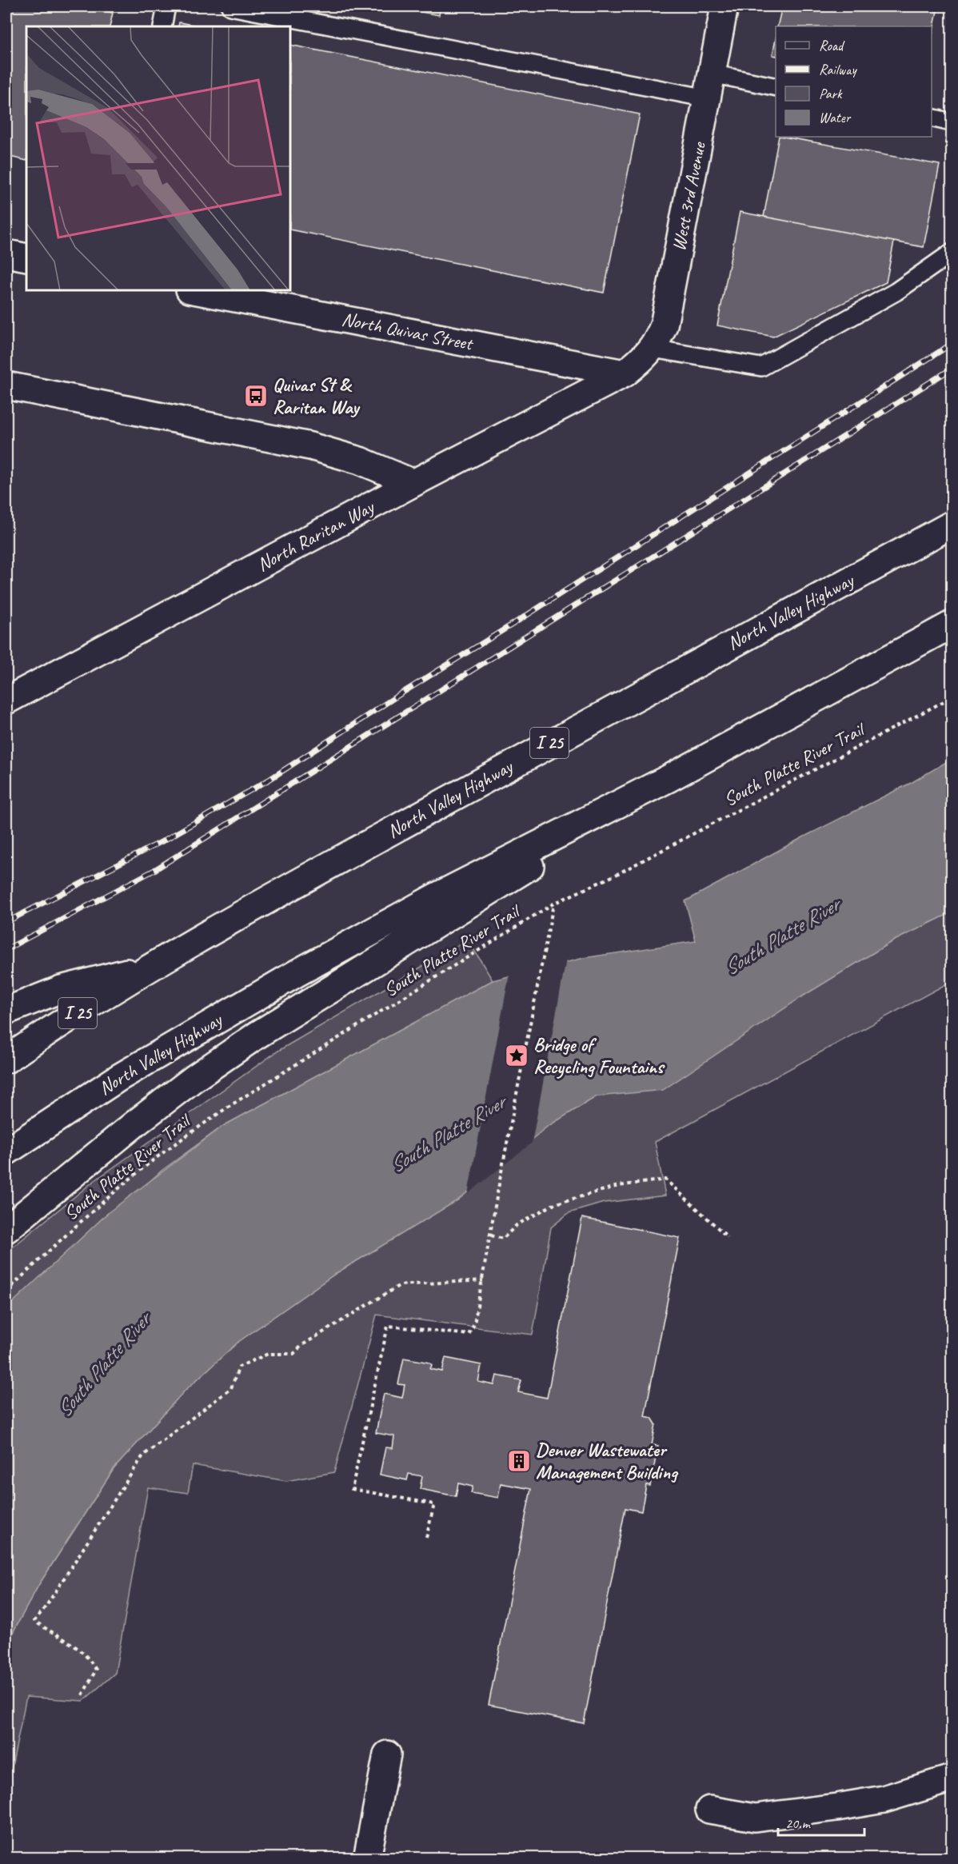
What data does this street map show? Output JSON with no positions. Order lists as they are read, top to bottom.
{
  "streets": {
    "main road": [
      "West 3rd Avenue",
      "North Quivas Street",
      "North Raritan Way",
      "North Valley Highway",
      "I 25"
    ],
    "path": ["South Platte River Trail"]
  },
  "crossings": [
    ["West 3rd Avenue", "North Quivas Street"],
    ["West 3rd Avenue", "North Raritan Way"],
    ["North Quivas Street", "North Raritan Way"]
  ],
  "water": ["South Platte River"],
  "places": {
    "bus stop": ["Quivas St & Raritan Way"],
    "place": ["Bridge of Recycling Fountains"],
    "building": ["Denver Wastewater Management Building"]
  },
  "legend": [
    "Road",
    "Railway",
    "Park",
    "Water"
  ],
  "scale_bar": "20 m"
}
